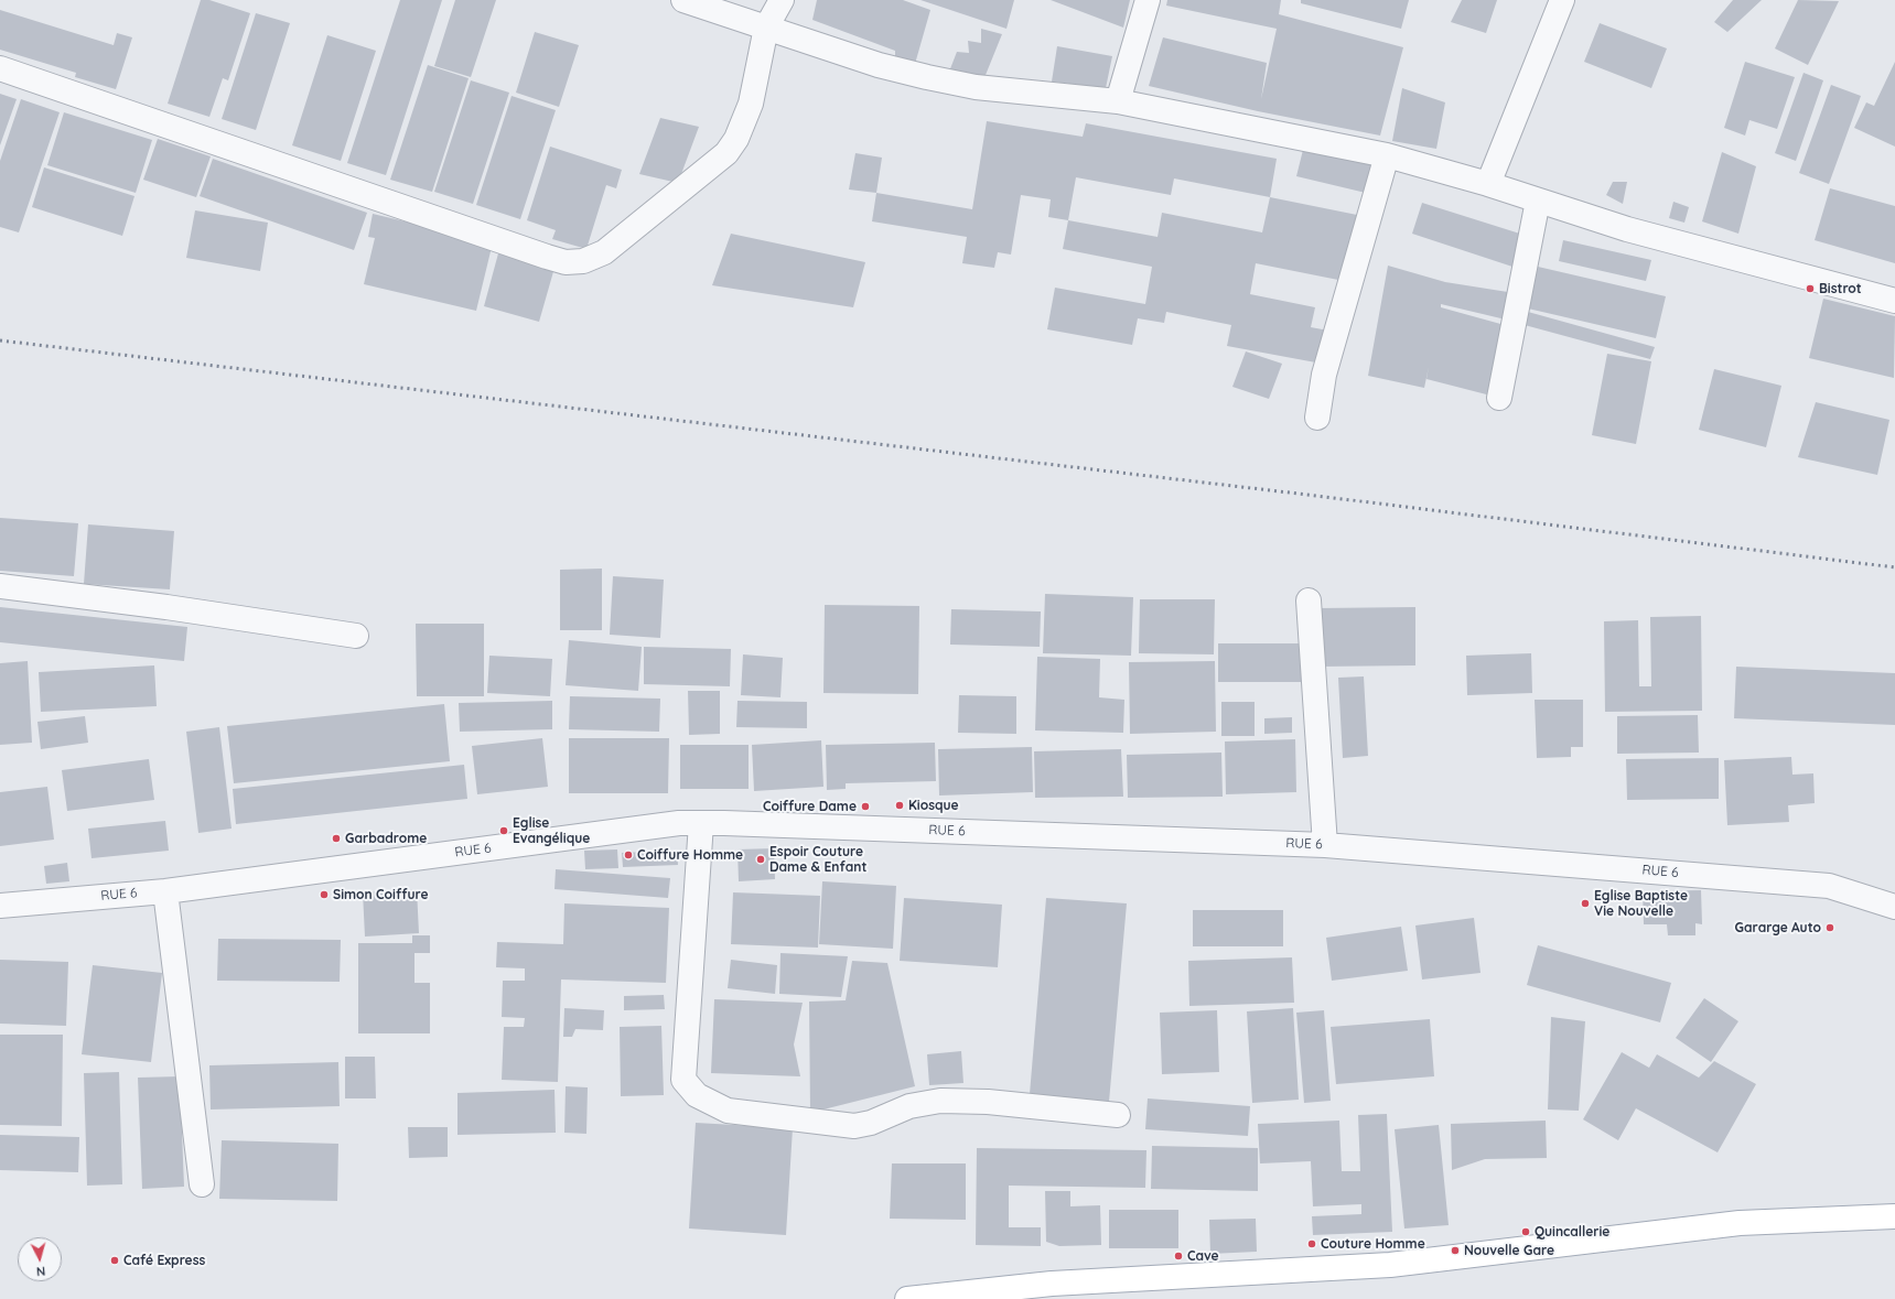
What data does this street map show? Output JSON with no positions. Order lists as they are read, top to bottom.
{
  "streets": {
    "street": ["RUE 6"]
  },
  "places": [
    "Bistrot",
    "Kiosque",
    "Coiffure Dame",
    "Eglise Evangélique",
    "Garbadrome",
    "Coiffure Homme",
    "Espoir Couture Dame & Enfant",
    "Simon Coiffure",
    "Eglise Baptiste Vie Nouvelle",
    "Gararge Auto",
    "Quincallerie",
    "Couture Homme",
    "Nouvelle Gare",
    "Cave",
    "Café Express"
  ],
  "north": "bottom"
}
